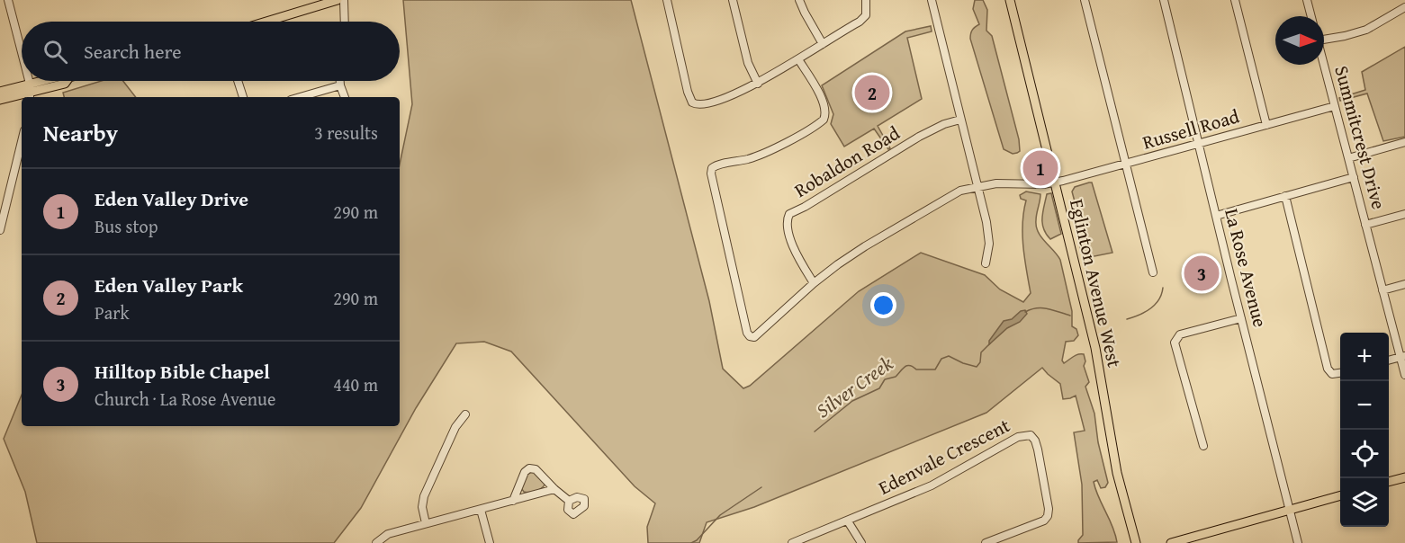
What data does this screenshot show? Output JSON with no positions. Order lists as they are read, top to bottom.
{
  "streets": {
    "main road": ["Eglinton Avenue West"],
    "street": [
      "Russell Road",
      "Summitcrest Drive",
      "Robaldon Road",
      "La Rose Avenue",
      "Edenvale Crescent"
    ]
  },
  "crossings": [
    ["Russell Road", "Summitcrest Drive"],
    ["Russell Road", "Robaldon Road"],
    ["Russell Road", "La Rose Avenue"],
    ["Russell Road", "Eglinton Avenue West"]
  ],
  "water": ["Silver Creek"],
  "north": "right",
  "page": {
    "search": "Search here",
    "pins": ["2", "1", "3"],
    "heading": ["Nearby", "3 results"],
    "list": [
      {
        "mark": "1",
        "name": "Eden Valley Drive",
        "note": "Bus stop",
        "value": "290 m"
      },
      {
        "mark": "2",
        "name": "Eden Valley Park",
        "note": "Park",
        "value": "290 m"
      },
      {
        "mark": "3",
        "name": "Hilltop Bible Chapel",
        "note": "Church · La Rose Avenue",
        "value": "440 m"
      }
    ],
    "map_buttons": ["+", "−"]
  }
}
